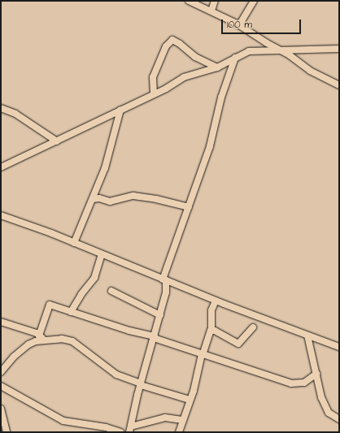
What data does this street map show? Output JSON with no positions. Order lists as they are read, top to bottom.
{
  "scale_bar": "100 m"
}
